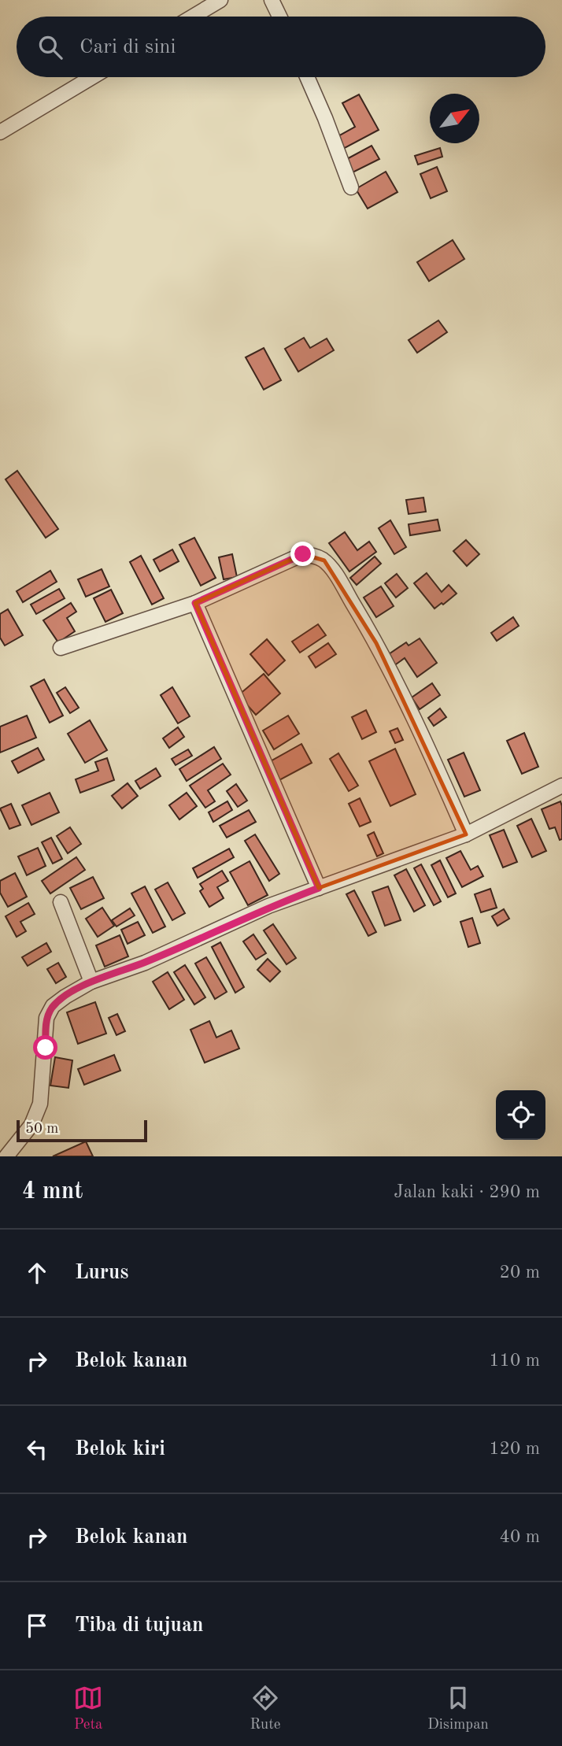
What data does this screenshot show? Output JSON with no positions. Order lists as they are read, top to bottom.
{
  "scale_bar": "50 m",
  "north": "top right",
  "page": {
    "search": "Cari di sini",
    "scale": "50 m",
    "heading": ["4 mnt", "Jalan kaki · 290 m"],
    "list": [
      ["Lurus", "20 m"],
      ["Belok kanan", "110 m"],
      ["Belok kiri", "120 m"],
      ["Belok kanan", "40 m"],
      "Tiba di tujuan"
    ],
    "nav": ["Peta", "Rute", "Disimpan"]
  }
}
